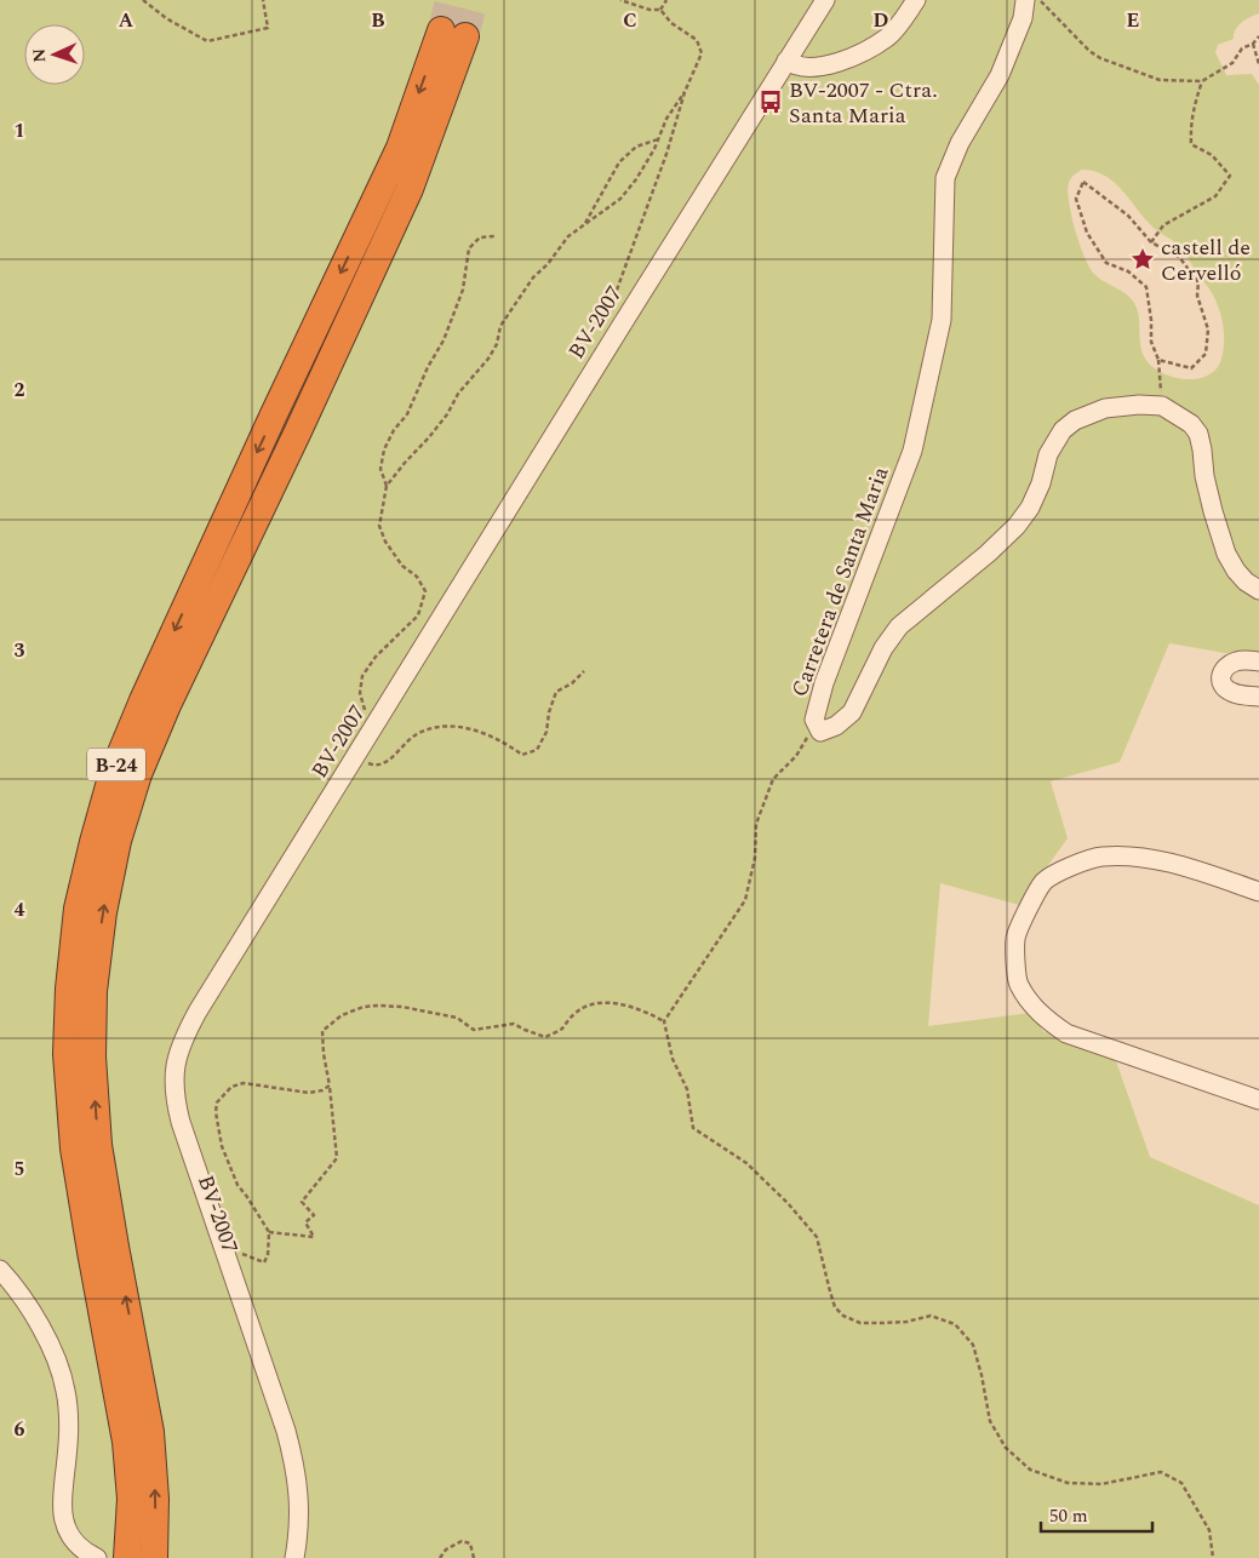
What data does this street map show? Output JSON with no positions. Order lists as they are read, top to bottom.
{
  "streets": {
    "highway": ["B-24"],
    "street": ["BV-2007", "Carretera de Santa Maria"]
  },
  "places": {
    "bus stop": ["BV-2007 - Ctra. Santa Maria"],
    "place": ["castell de Cervelló"]
  },
  "scale_bar": "50 m",
  "north": "left",
  "grid": {
    "columns": [
      "A",
      "B",
      "C",
      "D",
      "E"
    ],
    "rows": [
      "1",
      "2",
      "3",
      "4",
      "5",
      "6"
    ]
  }
}
